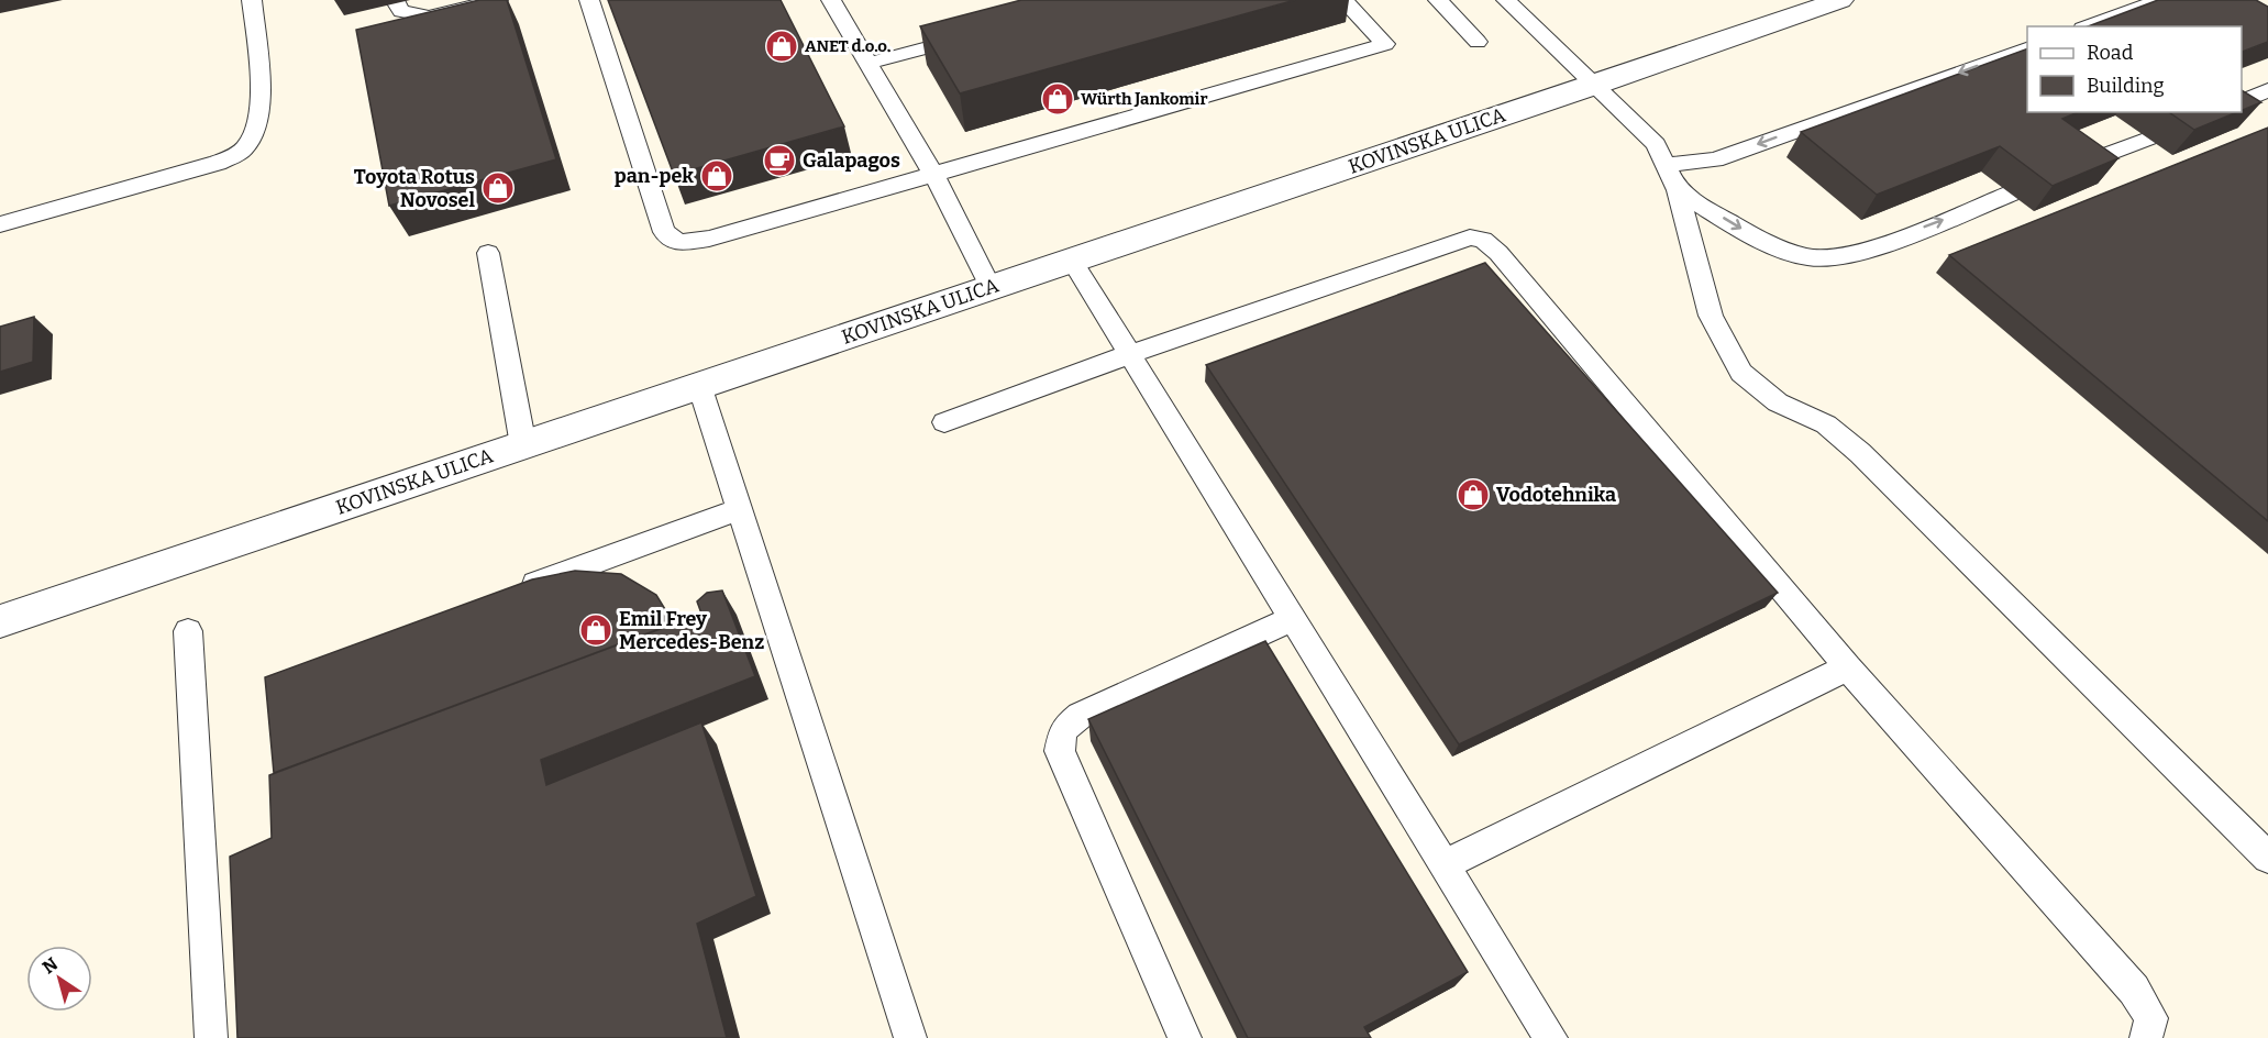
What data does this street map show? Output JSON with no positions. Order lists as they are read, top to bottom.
{
  "streets": {
    "street": ["KOVINSKA ULICA"]
  },
  "places": {
    "shop": [
      "ANET d.o.o.",
      "Würth Jankomir",
      "pan-pek",
      "Toyota Rotus Novosel",
      "Vodotehnika",
      "Emil Frey Mercedes-Benz"
    ],
    "cafe": ["Galapagos"]
  },
  "legend": ["Road", "Building"],
  "north": "top left"
}
